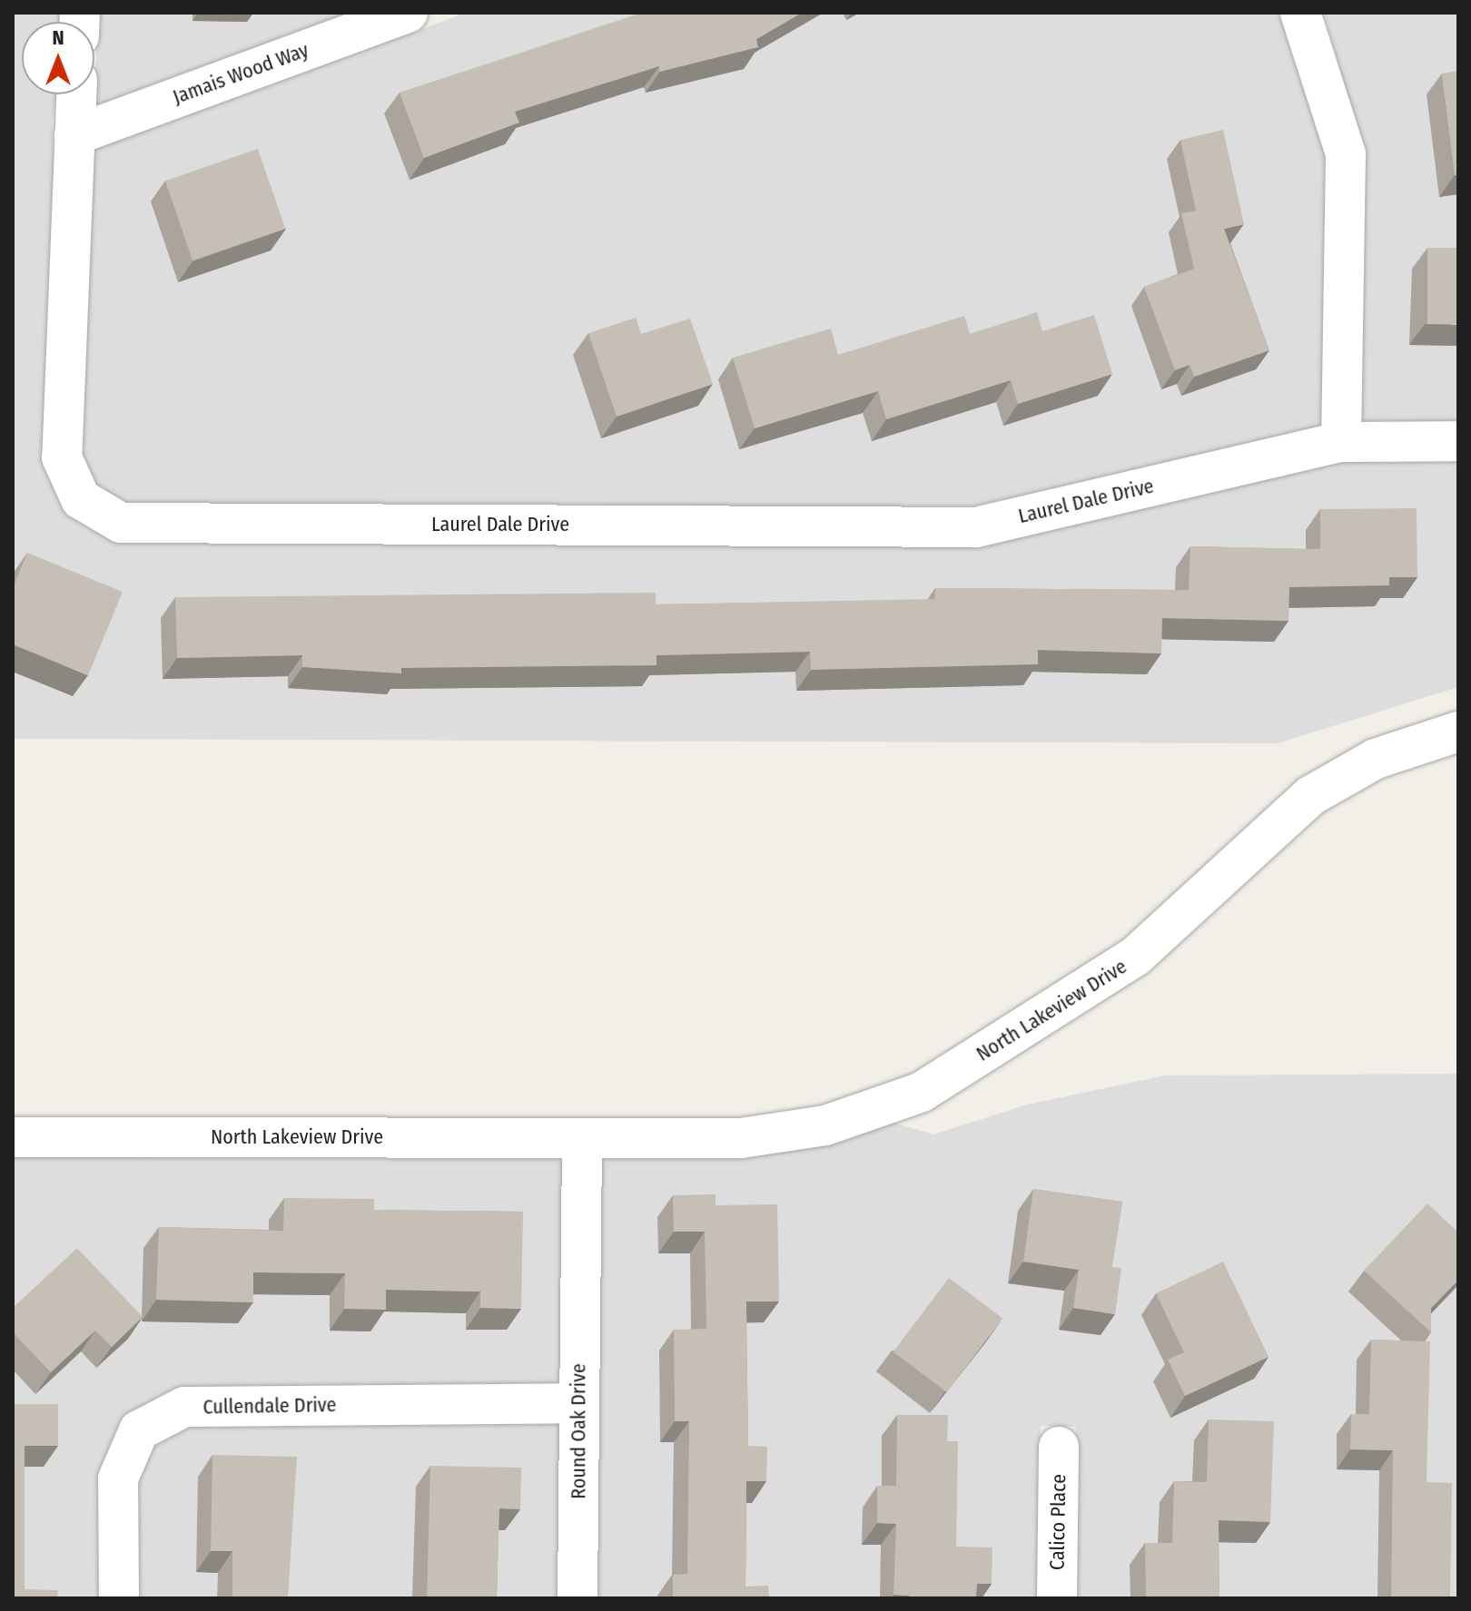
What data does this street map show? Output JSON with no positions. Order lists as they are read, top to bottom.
{
  "streets": {
    "street": [
      "Jamais Wood Way",
      "Laurel Dale Drive",
      "North Lakeview Drive",
      "Cullendale Drive",
      "Round Oak Drive",
      "Calico Place"
    ]
  },
  "crossings": [
    ["Jamais Wood Way", "Laurel Dale Drive"],
    ["North Lakeview Drive", "Round Oak Drive"],
    ["Cullendale Drive", "Round Oak Drive"]
  ],
  "north": "top"
}
